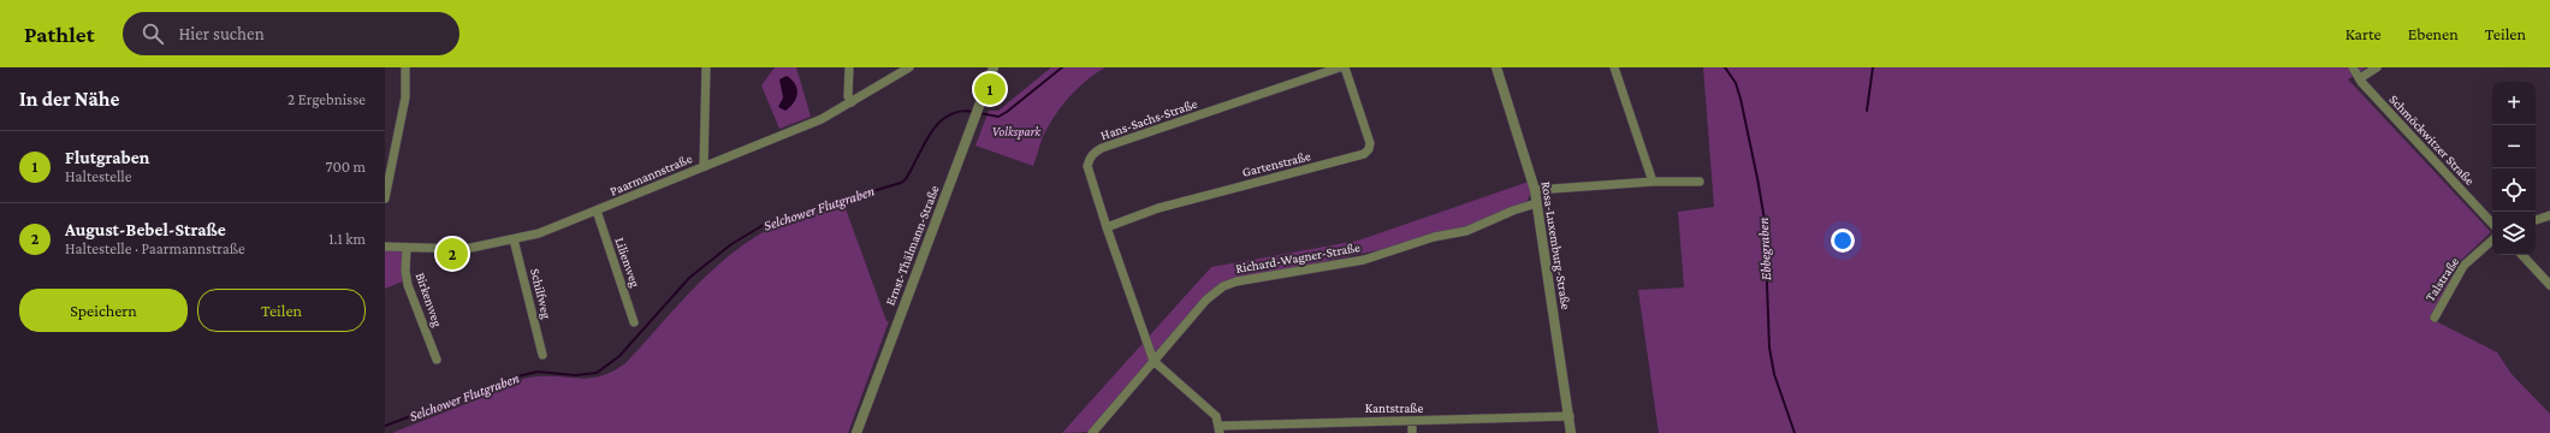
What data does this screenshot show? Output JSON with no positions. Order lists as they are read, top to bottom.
{
  "streets": {
    "street": [
      "Hans-Sachs-Straße",
      "Schmöckwitzer Straße",
      "Gartenstraße",
      "Paarmannstraße",
      "Ernst-Thälmann-Straße",
      "Rosa-Luxemburg-Straße",
      "Richard-Wagner-Straße",
      "Lilienweg",
      "Talstraße",
      "Schilfweg",
      "Birkenweg",
      "Kantstraße"
    ]
  },
  "crossings": [
    ["Hans-Sachs-Straße", "Gartenstraße"],
    ["Hans-Sachs-Straße", "Richard-Wagner-Straße"],
    ["Paarmannstraße", "Lilienweg"],
    ["Paarmannstraße", "Schilfweg"],
    ["Paarmannstraße", "Birkenweg"],
    ["Rosa-Luxemburg-Straße", "Richard-Wagner-Straße"],
    ["Rosa-Luxemburg-Straße", "Kantstraße"]
  ],
  "water": ["Selchower Flutgraben", "Ebbegraben"],
  "parks": ["Volkspark"],
  "page": {
    "header": "Pathlet",
    "search": "Hier suchen",
    "nav": ["Karte", "Ebenen", "Teilen"],
    "heading": ["In der Nähe", "2 Ergebnisse"],
    "pins": ["1", "2"],
    "map_buttons": ["+", "−"],
    "list": [
      {
        "mark": "1",
        "name": "Flutgraben",
        "note": "Haltestelle",
        "value": "700 m"
      },
      {
        "mark": "2",
        "name": "August-Bebel-Straße",
        "note": "Haltestelle · Paarmannstraße",
        "value": "1.1 km"
      }
    ],
    "buttons": ["Speichern", "Teilen"]
  }
}
